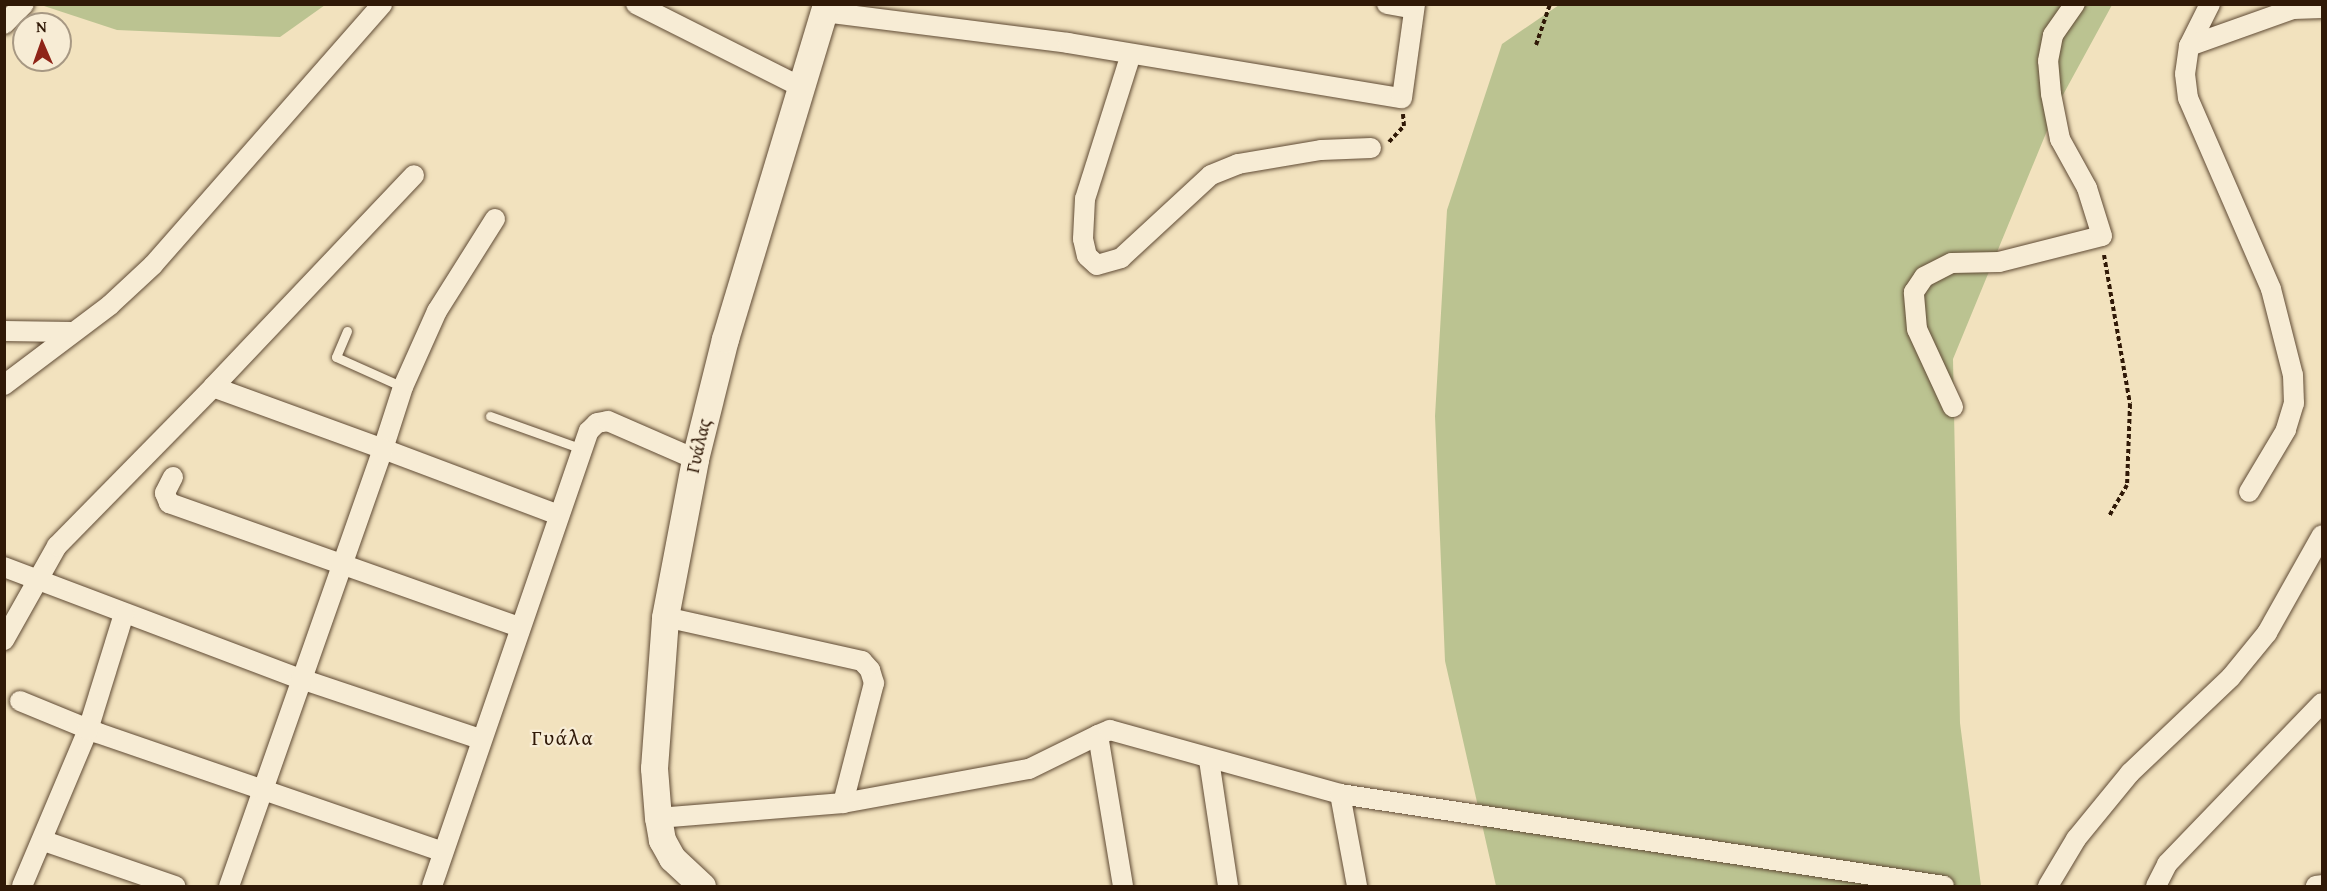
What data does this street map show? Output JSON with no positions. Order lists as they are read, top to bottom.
{
  "streets": {
    "street": ["Γυάλας"]
  },
  "districts": ["Γυάλα"],
  "north": "top"
}
